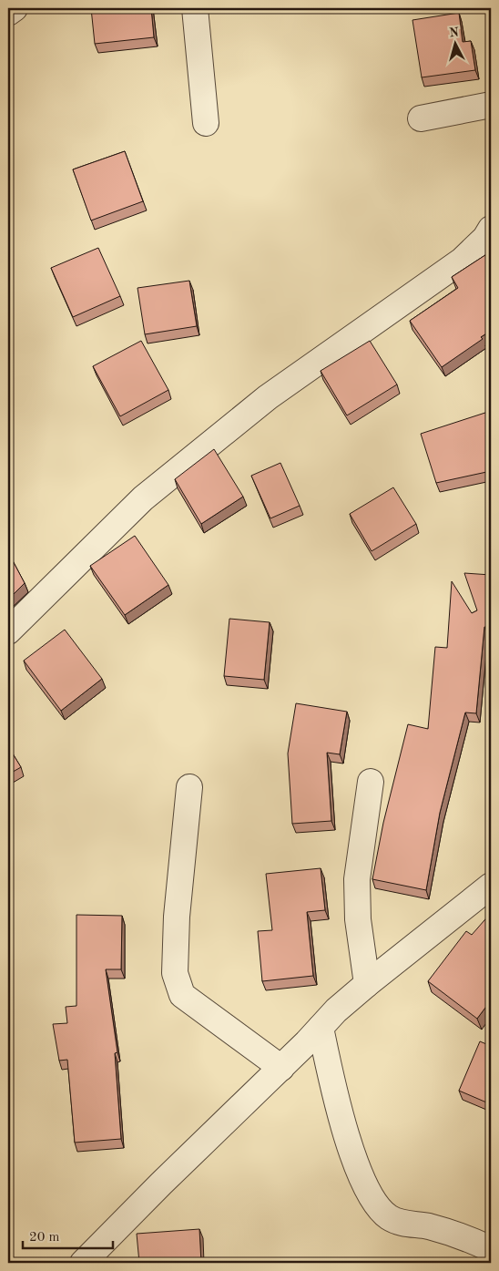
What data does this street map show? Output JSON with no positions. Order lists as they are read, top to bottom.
{
  "scale_bar": "20 m",
  "north": "top"
}
